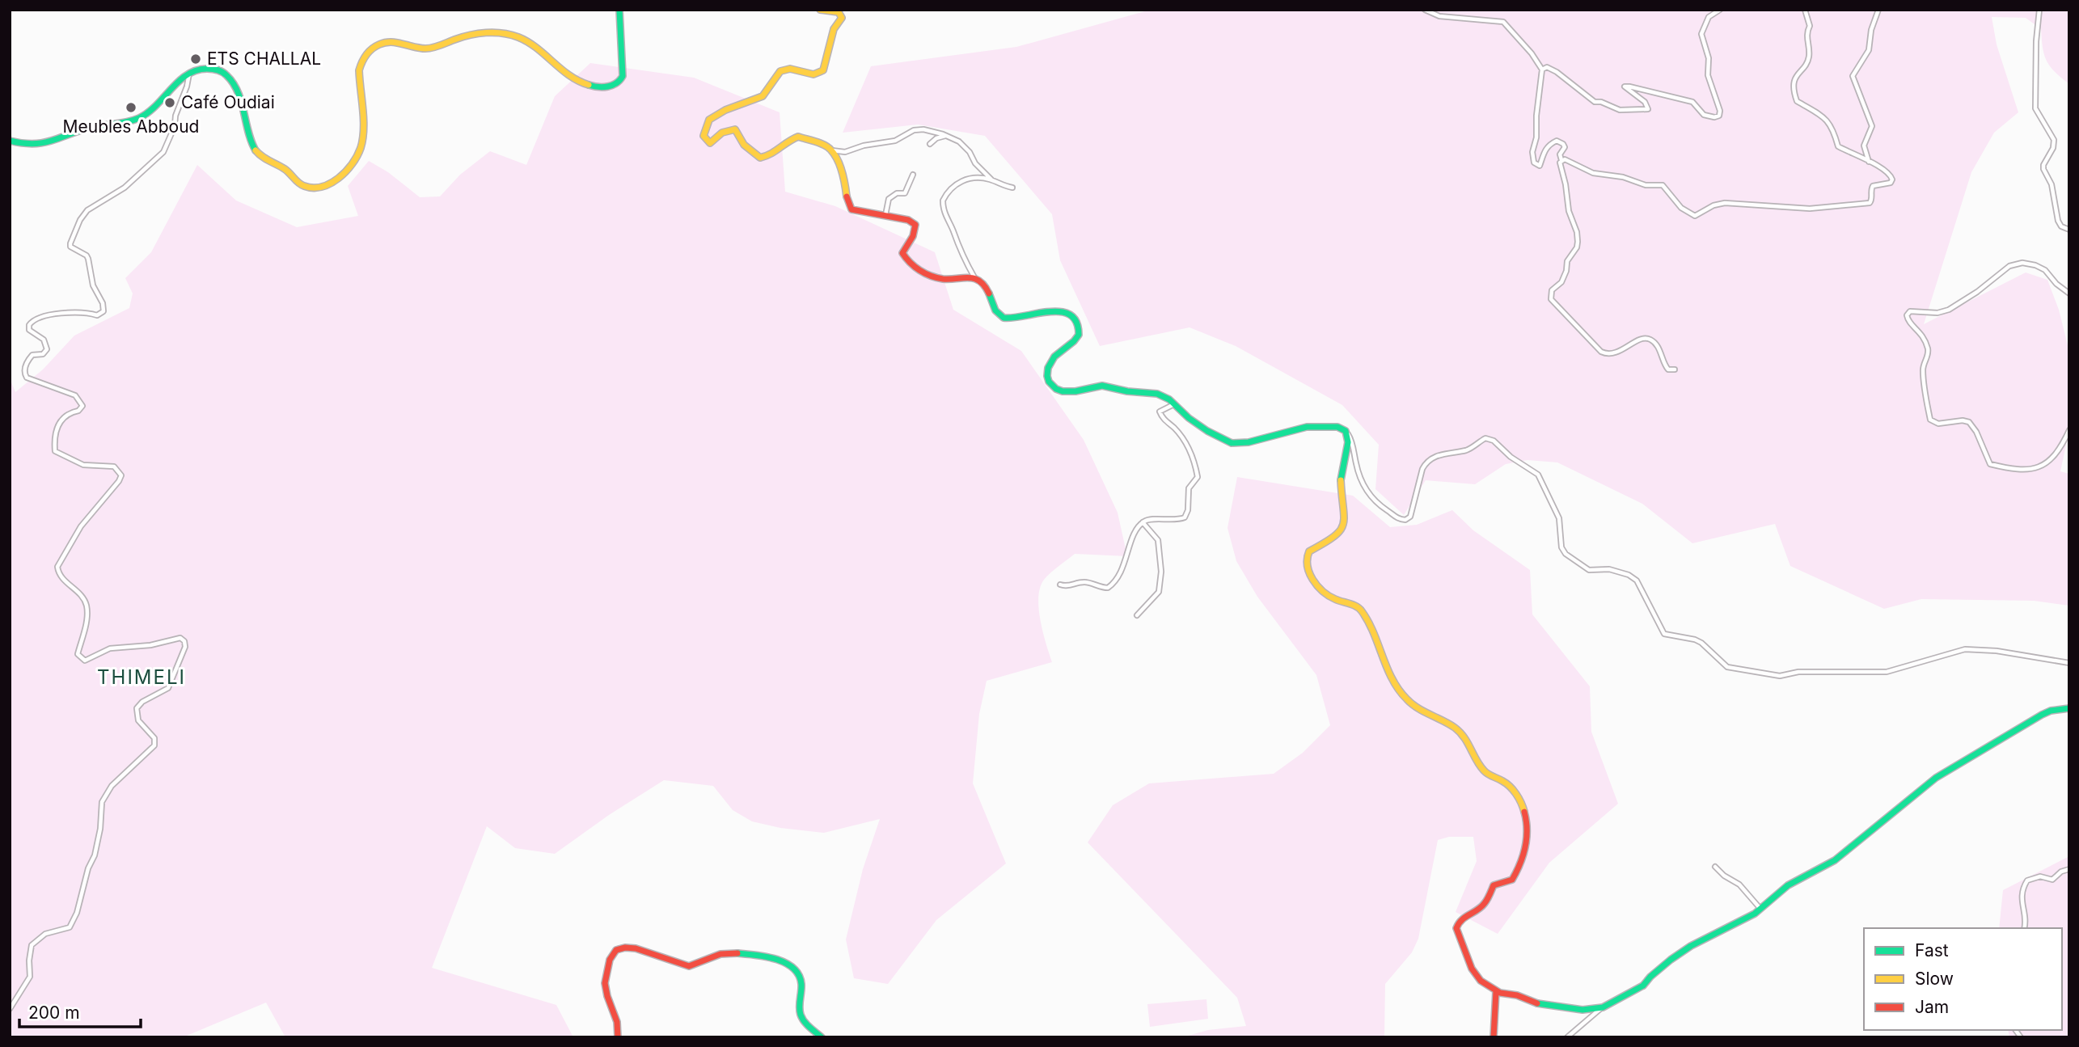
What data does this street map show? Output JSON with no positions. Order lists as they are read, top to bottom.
{
  "districts": ["THIMELI"],
  "places": ["ETS CHALLAL", "Café Oudiai", "Meubles Abboud"],
  "legend": ["Fast", "Slow", "Jam"],
  "scale_bar": "200 m"
}
